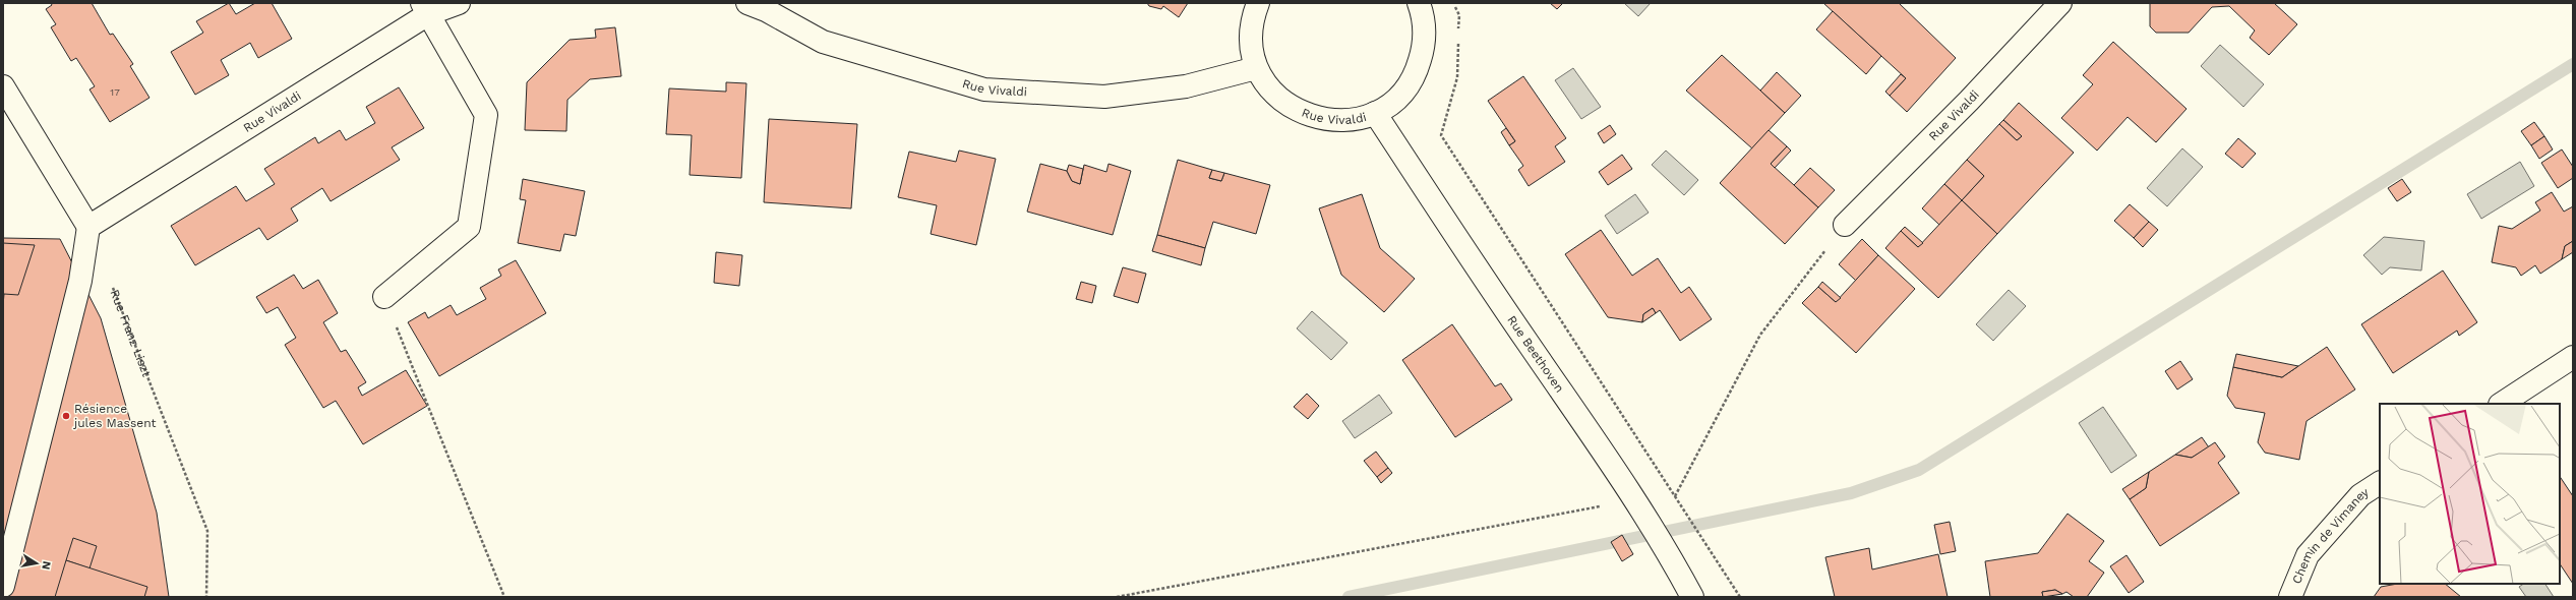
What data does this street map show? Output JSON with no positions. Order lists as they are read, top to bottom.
{
  "streets": {
    "street": ["Rue Vivaldi", "Rue Beethoven", "Chemin de Vimaney"],
    "path": ["Rue Franz Liszt"]
  },
  "crossings": [
    ["Rue Vivaldi", "Rue Beethoven"]
  ],
  "places": ["Résience jules Massent"],
  "house_numbers": ["17"],
  "north": "right"
}
